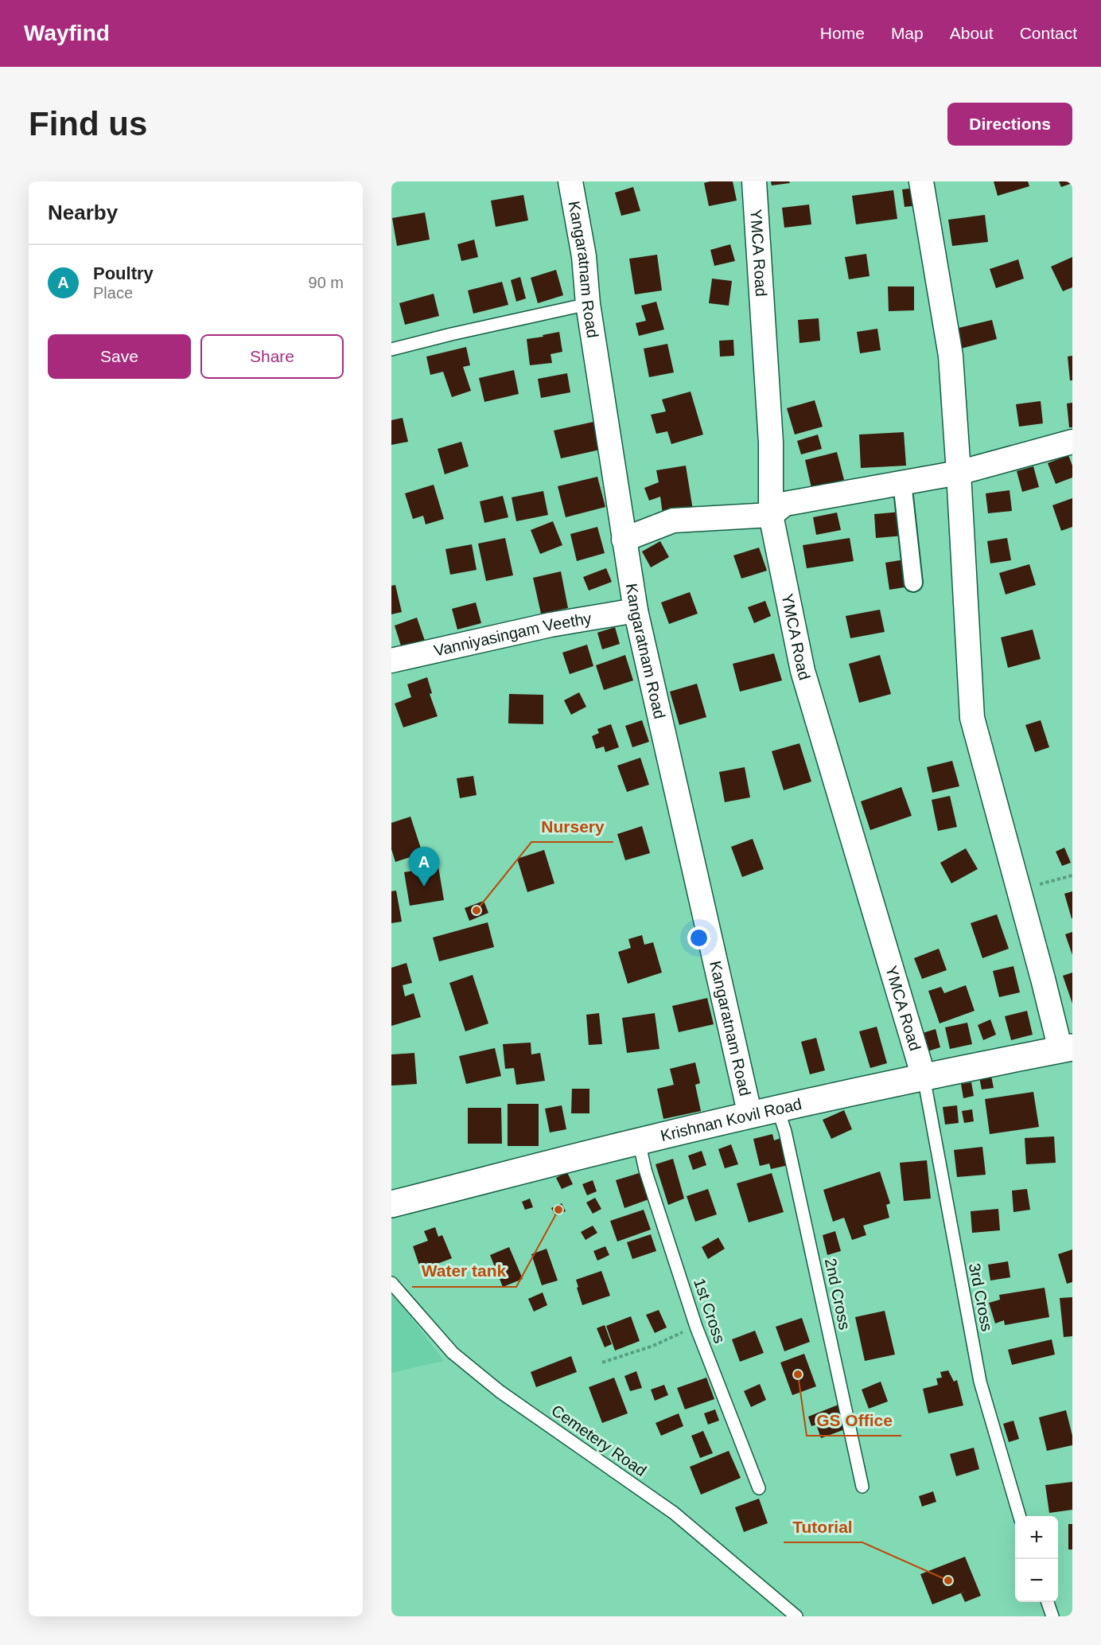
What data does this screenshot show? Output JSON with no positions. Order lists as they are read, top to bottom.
{
  "streets": {
    "street": [
      "YMCA Road",
      "Kangaratnam Road",
      "Vanniyasingam Veethy",
      "Krishnan Kovil Road"
    ],
    "lane": [
      "2nd Cross",
      "3rd Cross",
      "1st Cross",
      "Cemetery Road"
    ]
  },
  "crossings": [
    ["YMCA Road", "Krishnan Kovil Road"],
    ["YMCA Road", "3rd Cross"],
    ["Kangaratnam Road", "Vanniyasingam Veethy"],
    ["Kangaratnam Road", "Krishnan Kovil Road"],
    ["Krishnan Kovil Road", "2nd Cross"],
    ["Krishnan Kovil Road", "3rd Cross"],
    ["Krishnan Kovil Road", "1st Cross"]
  ],
  "places": [
    "Nursery",
    "Water tank",
    "GS Office",
    "Tutorial"
  ],
  "page": {
    "header": "Wayfind",
    "nav": [
      "Home",
      "Map",
      "About",
      "Contact"
    ],
    "buttons": [
      "Directions",
      ["Save", "Share"]
    ],
    "title": "Find us",
    "heading": "Nearby",
    "list": [
      {
        "mark": "A",
        "name": "Poultry",
        "note": "Place",
        "value": "90 m"
      }
    ],
    "pins": "A",
    "map_buttons": ["+", "−"]
  }
}
